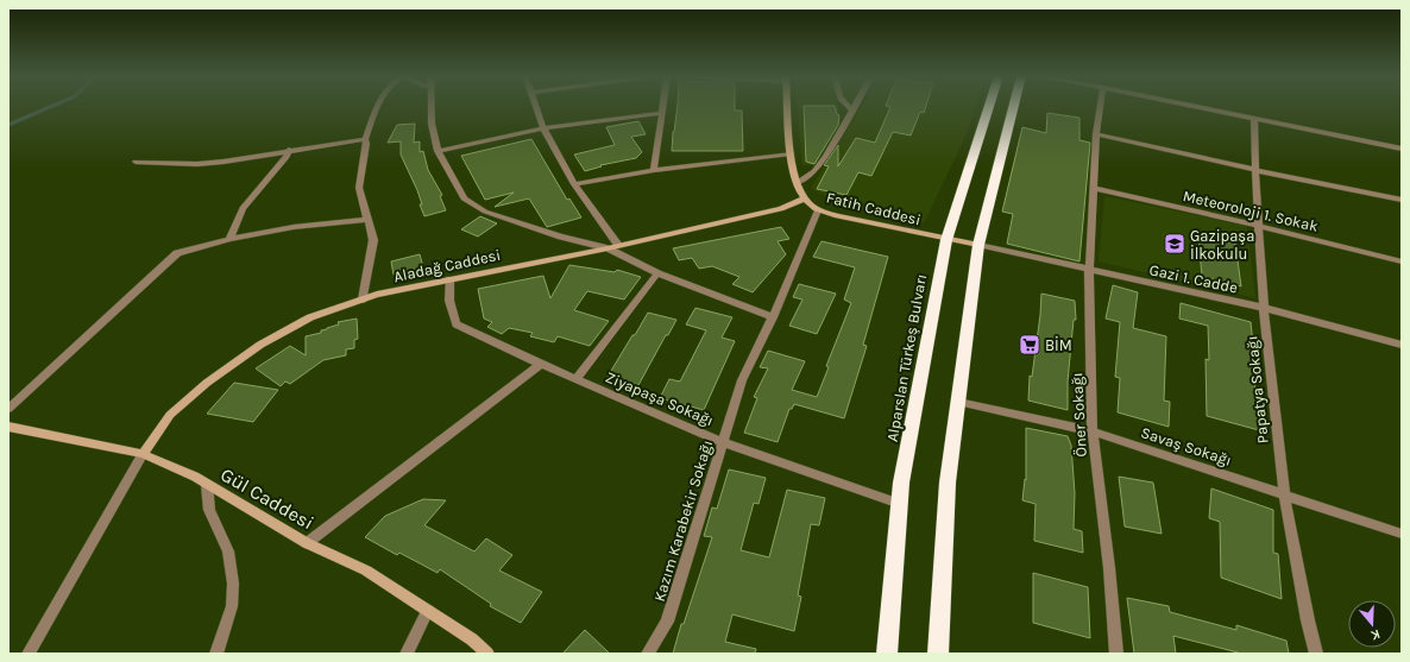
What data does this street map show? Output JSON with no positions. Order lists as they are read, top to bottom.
{
  "streets": {
    "highway": ["Alparslan Türkeş Bulvarı"],
    "main road": ["Fatih Caddesi", "Aladağ Caddesi", "Gül Caddesi"],
    "street": [
      "Meteoroloji 1. Sokak",
      "Gazi 1. Cadde",
      "Papatya Sokağı",
      "Ziyapaşa Sokağı",
      "Öner Sokağı",
      "Savaş Sokağı",
      "Kazım Karabekir Sokağı"
    ]
  },
  "crossings": [
    ["Fatih Caddesi", "Aladağ Caddesi"],
    ["Fatih Caddesi", "Gazi 1. Cadde"],
    ["Fatih Caddesi", "Alparslan Türkeş Bulvarı"],
    ["Fatih Caddesi", "Kazım Karabekir Sokağı"],
    ["Meteoroloji 1. Sokak", "Papatya Sokağı"],
    ["Meteoroloji 1. Sokak", "Öner Sokağı"],
    ["Aladağ Caddesi", "Ziyapaşa Sokağı"],
    ["Aladağ Caddesi", "Gül Caddesi"],
    ["Gazi 1. Cadde", "Papatya Sokağı"],
    ["Gazi 1. Cadde", "Öner Sokağı"],
    ["Alparslan Türkeş Bulvarı", "Ziyapaşa Sokağı"],
    ["Papatya Sokağı", "Savaş Sokağı"],
    ["Ziyapaşa Sokağı", "Kazım Karabekir Sokağı"],
    ["Öner Sokağı", "Savaş Sokağı"]
  ],
  "places": {
    "school or university": ["Gazipaşa İlkokulu"],
    "supermarket": ["BİM"]
  },
  "north": "bottom"
}
